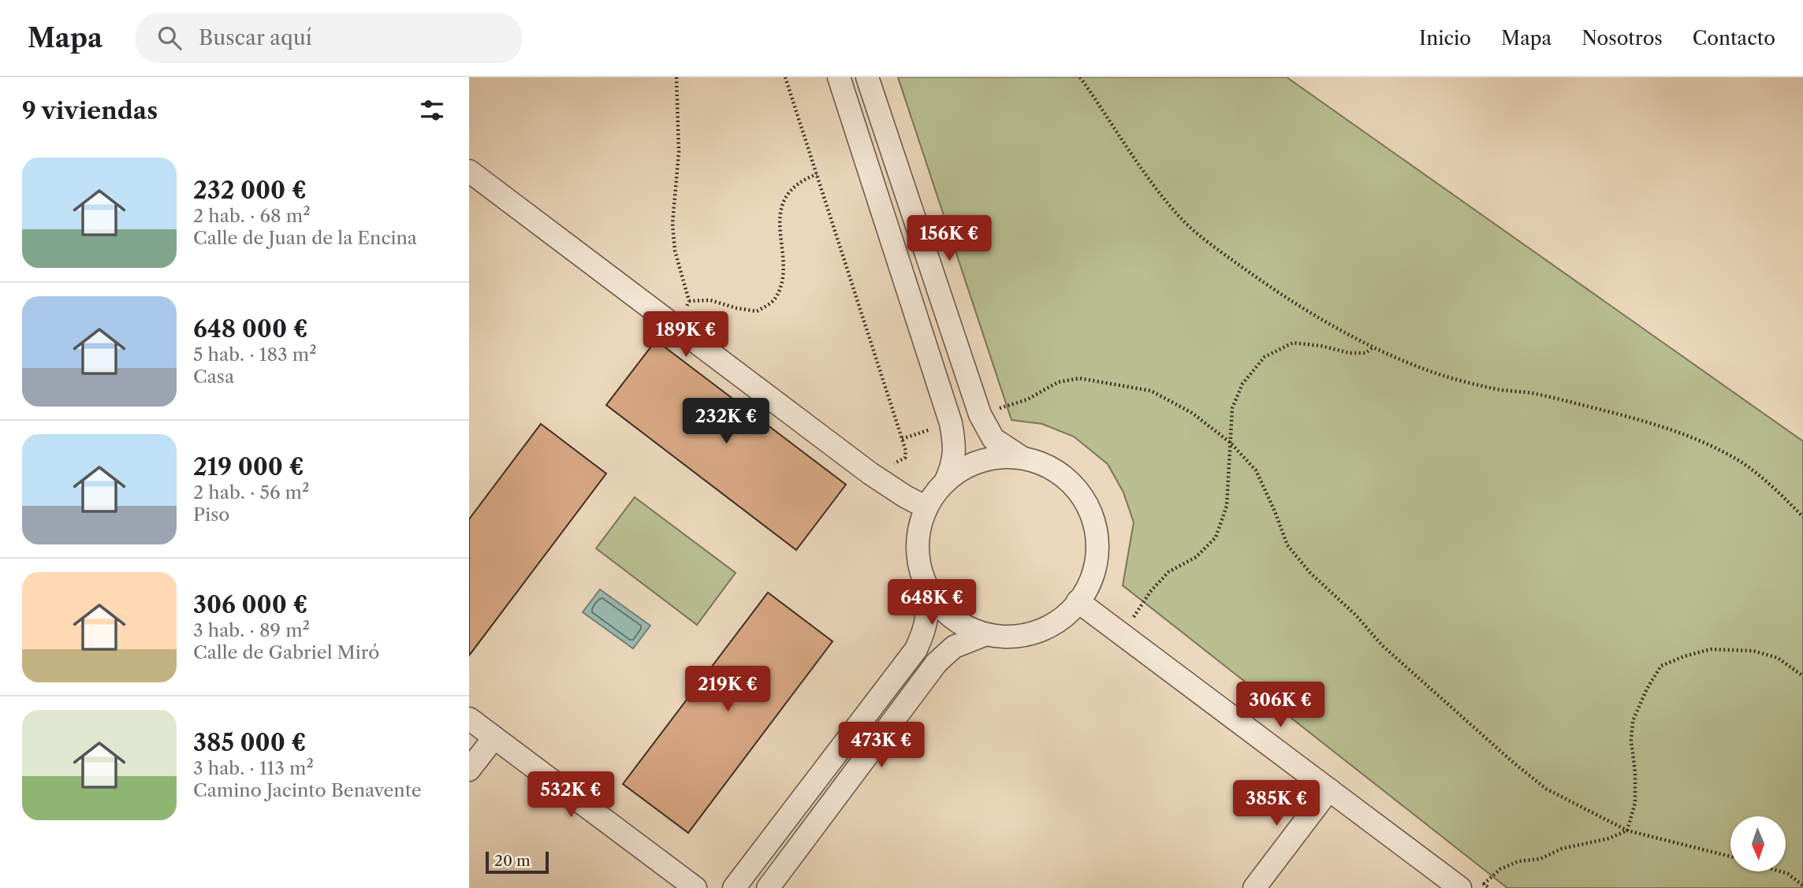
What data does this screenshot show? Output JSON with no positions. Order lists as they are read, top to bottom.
{
  "scale_bar": "20 m",
  "north": "bottom",
  "page": {
    "header": "Mapa",
    "search": "Buscar aquí",
    "nav": [
      "Inicio",
      "Mapa",
      "Nosotros",
      "Contacto"
    ],
    "heading": "9 viviendas",
    "list": [
      {
        "name": "232 000 €",
        "note": "2 hab. · 68 m² · Calle de Juan de la Encina"
      },
      {
        "name": "648 000 €",
        "note": "5 hab. · 183 m² · Casa"
      },
      {
        "name": "219 000 €",
        "note": "2 hab. · 56 m² · Piso"
      },
      {
        "name": "306 000 €",
        "note": "3 hab. · 89 m² · Calle de Gabriel Miró"
      },
      {
        "name": "385 000 €",
        "note": "3 hab. · 113 m² · Camino Jacinto Benavente"
      }
    ],
    "price": [
      "156K €",
      "189K €",
      "232K €",
      "648K €",
      "219K €",
      "306K €",
      "473K €",
      "532K €",
      "385K €"
    ],
    "scale": "20 m"
  }
}
